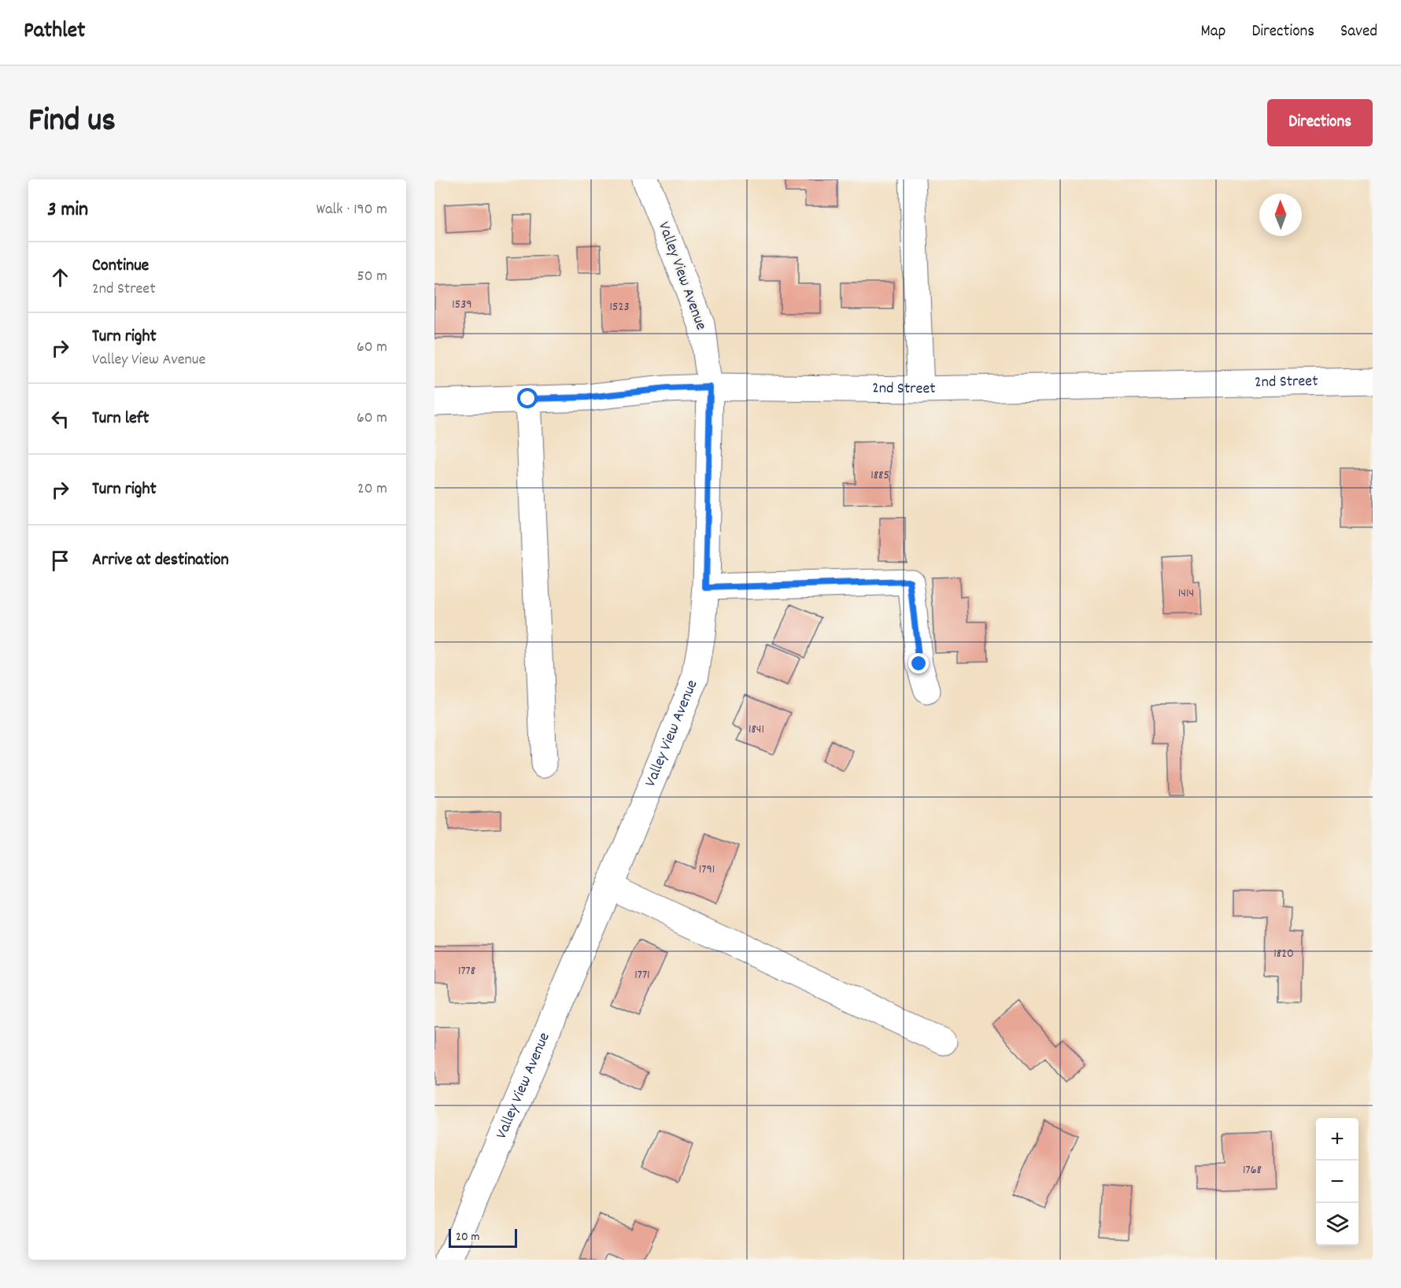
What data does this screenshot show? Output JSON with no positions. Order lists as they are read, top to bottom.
{
  "streets": {
    "street": ["Valley View Avenue", "2nd Street"]
  },
  "crossings": [
    ["Valley View Avenue", "2nd Street"]
  ],
  "house_numbers": [
    "1539",
    "1523",
    "1885",
    "1414",
    "1841",
    "1791",
    "1820",
    "1778",
    "1771",
    "1768"
  ],
  "scale_bar": "20 m",
  "north": "top",
  "page": {
    "header": "Pathlet",
    "nav": ["Map", "Directions", "Saved"],
    "title": "Find us",
    "buttons": "Directions",
    "heading": ["3 min", "Walk · 190 m"],
    "list": [
      ["Continue", "2nd Street", "50 m"],
      ["Turn right", "Valley View Avenue", "60 m"],
      ["Turn left", "60 m"],
      ["Turn right", "20 m"],
      "Arrive at destination"
    ],
    "map_buttons": ["+", "−"],
    "scale": "20 m"
  }
}
